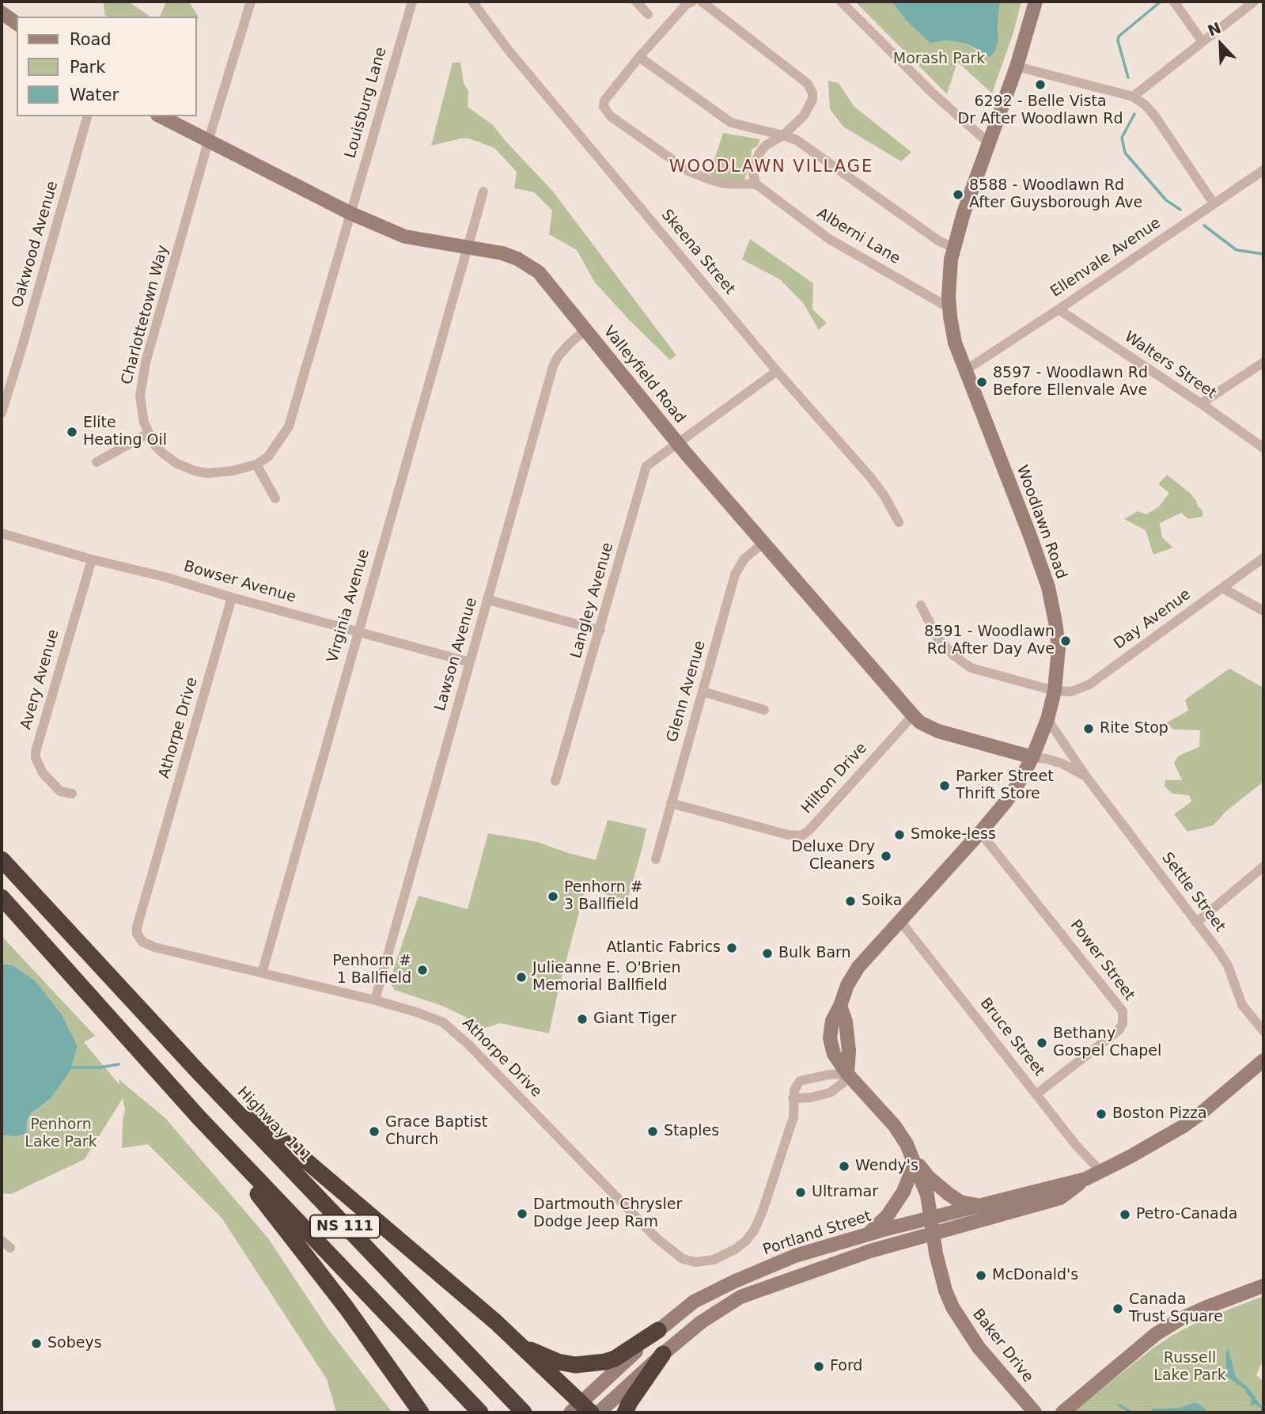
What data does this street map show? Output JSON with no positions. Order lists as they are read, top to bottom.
{
  "streets": {
    "highway": ["Highway 111", "NS 111"],
    "street": [
      "Louisburg Lane",
      "Alberni Lane",
      "Oakwood Avenue",
      "Skeena Street",
      "Ellenvale Avenue",
      "Charlottetown Way",
      "Walters Street",
      "Valleyfield Road",
      "Woodlawn Road",
      "Bowser Avenue",
      "Langley Avenue",
      "Virginia Avenue",
      "Day Avenue",
      "Lawson Avenue",
      "Avery Avenue",
      "Glenn Avenue",
      "Athorpe Drive",
      "Hilton Drive",
      "Settle Street",
      "Power Street",
      "Bruce Street",
      "Portland Street",
      "Baker Drive"
    ]
  },
  "crossings": [
    ["Louisburg Lane", "Valleyfield Road"],
    ["Alberni Lane", "Woodlawn Road"],
    ["Skeena Street", "Langley Avenue"],
    ["Ellenvale Avenue", "Walters Street"],
    ["Ellenvale Avenue", "Woodlawn Road"],
    ["Charlottetown Way", "Valleyfield Road"],
    ["Valleyfield Road", "Woodlawn Road"],
    ["Valleyfield Road", "Langley Avenue"],
    ["Valleyfield Road", "Virginia Avenue"],
    ["Valleyfield Road", "Lawson Avenue"],
    ["Valleyfield Road", "Glenn Avenue"],
    ["Valleyfield Road", "Hilton Drive"],
    ["Valleyfield Road", "Settle Street"],
    ["Woodlawn Road", "Day Avenue"],
    ["Woodlawn Road", "Settle Street"],
    ["Woodlawn Road", "Power Street"],
    ["Woodlawn Road", "Bruce Street"],
    ["Woodlawn Road", "Portland Street"],
    ["Woodlawn Road", "Baker Drive"],
    ["Bowser Avenue", "Virginia Avenue"],
    ["Bowser Avenue", "Lawson Avenue"],
    ["Bowser Avenue", "Avery Avenue"],
    ["Bowser Avenue", "Athorpe Drive"],
    ["Virginia Avenue", "Athorpe Drive"],
    ["Lawson Avenue", "Athorpe Drive"],
    ["Glenn Avenue", "Hilton Drive"],
    ["Power Street", "Bruce Street"],
    ["Bruce Street", "Portland Street"],
    ["Portland Street", "Baker Drive"]
  ],
  "districts": ["WOODLAWN VILLAGE"],
  "parks": ["Morash Park", "Penhorn Lake Park", "Russell Lake Park"],
  "places": [
    "6292 - Belle Vista Dr After Woodlawn Rd",
    "8588 - Woodlawn Rd After Guysborough Ave",
    "8597 - Woodlawn Rd Before Ellenvale Ave",
    "Elite Heating Oil",
    "8591 - Woodlawn Rd After Day Ave",
    "Rite Stop",
    "Parker Street Thrift Store",
    "Smoke-less",
    "Deluxe Dry Cleaners",
    "Penhorn # 3 Ballfield",
    "Soika",
    "Atlantic Fabrics",
    "Bulk Barn",
    "Penhorn # 1 Ballfield",
    "Julieanne E. O'Brien Memorial Ballfield",
    "Giant Tiger",
    "Bethany Gospel Chapel",
    "Boston Pizza",
    "Grace Baptist Church",
    "Staples",
    "Wendy's",
    "Ultramar",
    "Dartmouth Chrysler Dodge Jeep Ram",
    "Petro-Canada",
    "McDonald's",
    "Canada Trust Square",
    "Sobeys",
    "Ford"
  ],
  "legend": ["Road", "Park", "Water"],
  "north": "top left"
}
